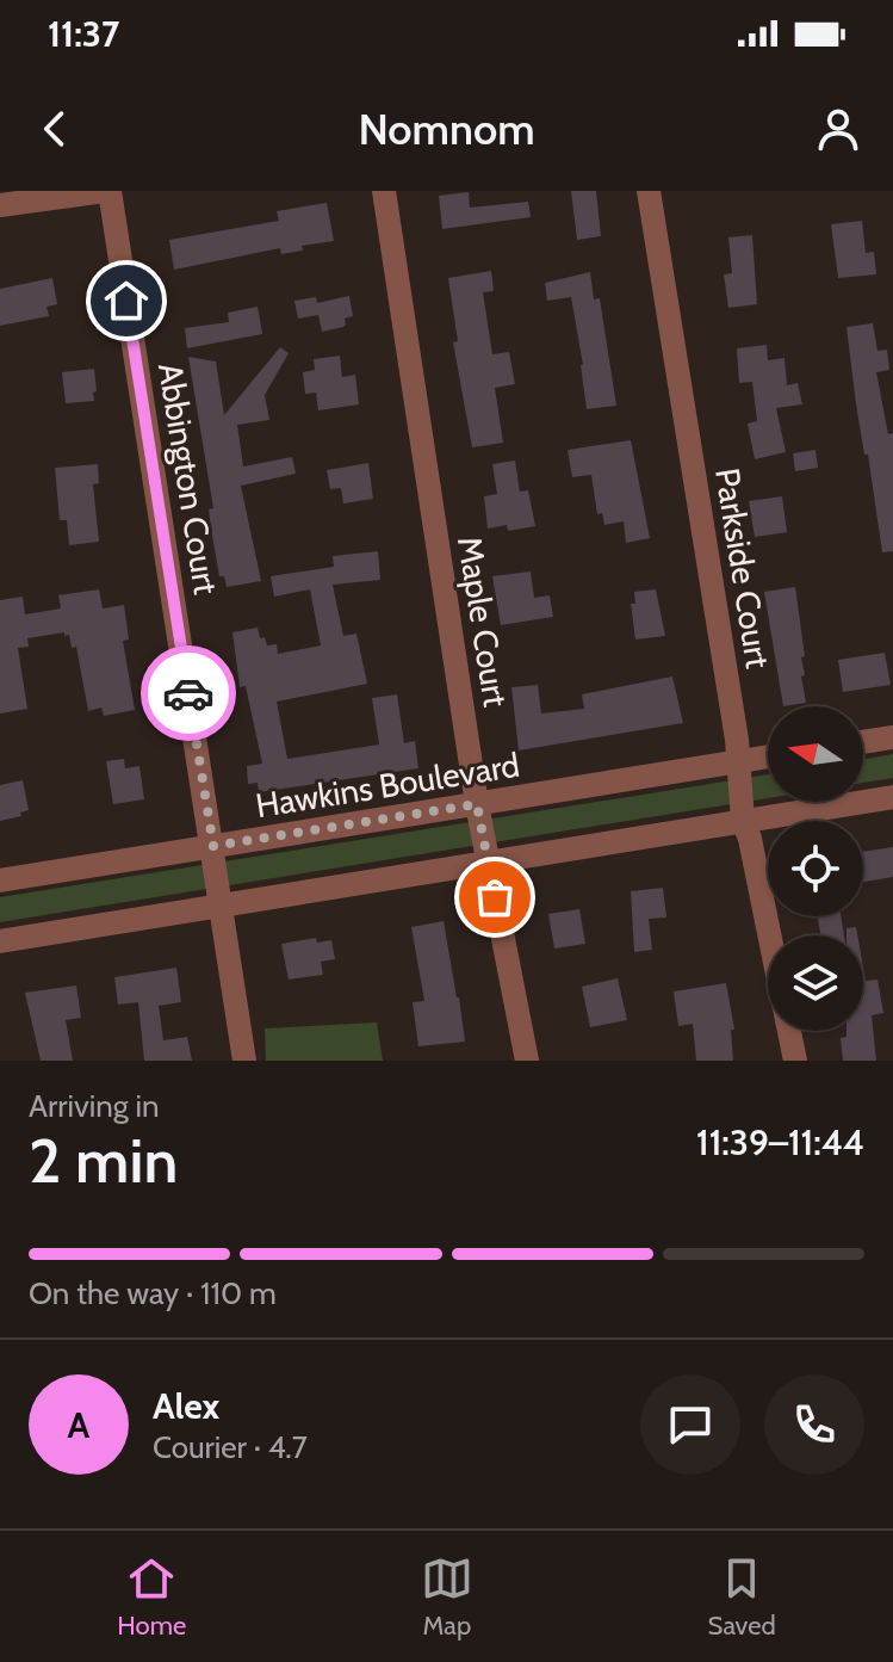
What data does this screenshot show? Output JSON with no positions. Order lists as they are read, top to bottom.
{
  "streets": {
    "street": [
      "Abbington Court",
      "Parkside Court",
      "Maple Court",
      "Hawkins Boulevard"
    ]
  },
  "crossings": [
    ["Abbington Court", "Hawkins Boulevard"],
    ["Parkside Court", "Hawkins Boulevard"],
    ["Maple Court", "Hawkins Boulevard"]
  ],
  "north": "left",
  "page": {
    "status": "11:37",
    "header": "Nomnom",
    "heading": ["2 min", "Arriving in", "11:39–11:44"],
    "panel": ["Alex", "Courier · 4.7"],
    "bar": "On the way · 110 m",
    "round": "A",
    "tabs": ["Home", "Map", "Saved"]
  }
}
